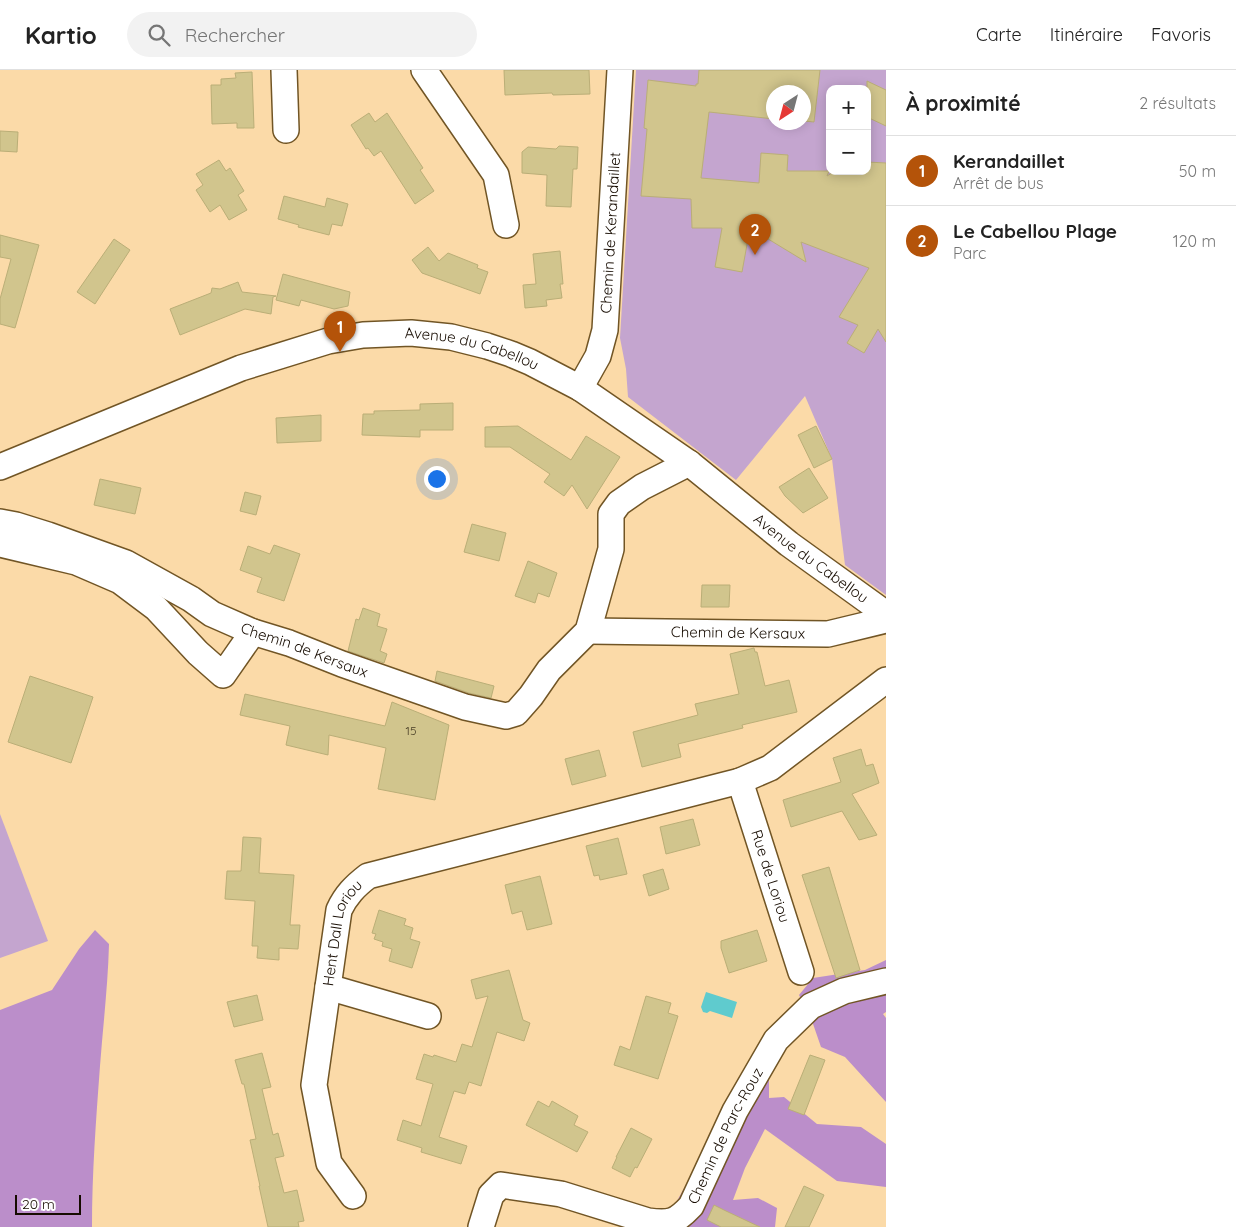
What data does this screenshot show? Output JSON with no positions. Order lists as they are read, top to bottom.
{
  "streets": {
    "street": [
      "Chemin de Kerandaillet",
      "Avenue du Cabellou",
      "Chemin de Kersaux",
      "Rue de Loriou",
      "Hent Dall Loriou",
      "Chemin de Parc-Rouz"
    ]
  },
  "crossings": [
    ["Chemin de Kerandaillet", "Avenue du Cabellou"],
    ["Avenue du Cabellou", "Chemin de Kersaux"],
    ["Rue de Loriou", "Hent Dall Loriou"]
  ],
  "house_numbers": ["15"],
  "scale_bar": "20 m",
  "north": "bottom left",
  "page": {
    "header": "Kartio",
    "search": "Rechercher",
    "nav": ["Carte", "Itinéraire", "Favoris"],
    "heading": ["À proximité", "2 résultats"],
    "map_buttons": ["+", "−"],
    "list": [
      {
        "mark": "1",
        "name": "Kerandaillet",
        "note": "Arrêt de bus",
        "value": "50 m"
      },
      {
        "mark": "2",
        "name": "Le Cabellou Plage",
        "note": "Parc",
        "value": "120 m"
      }
    ],
    "pins": ["2", "1"],
    "scale": "20 m"
  }
}
